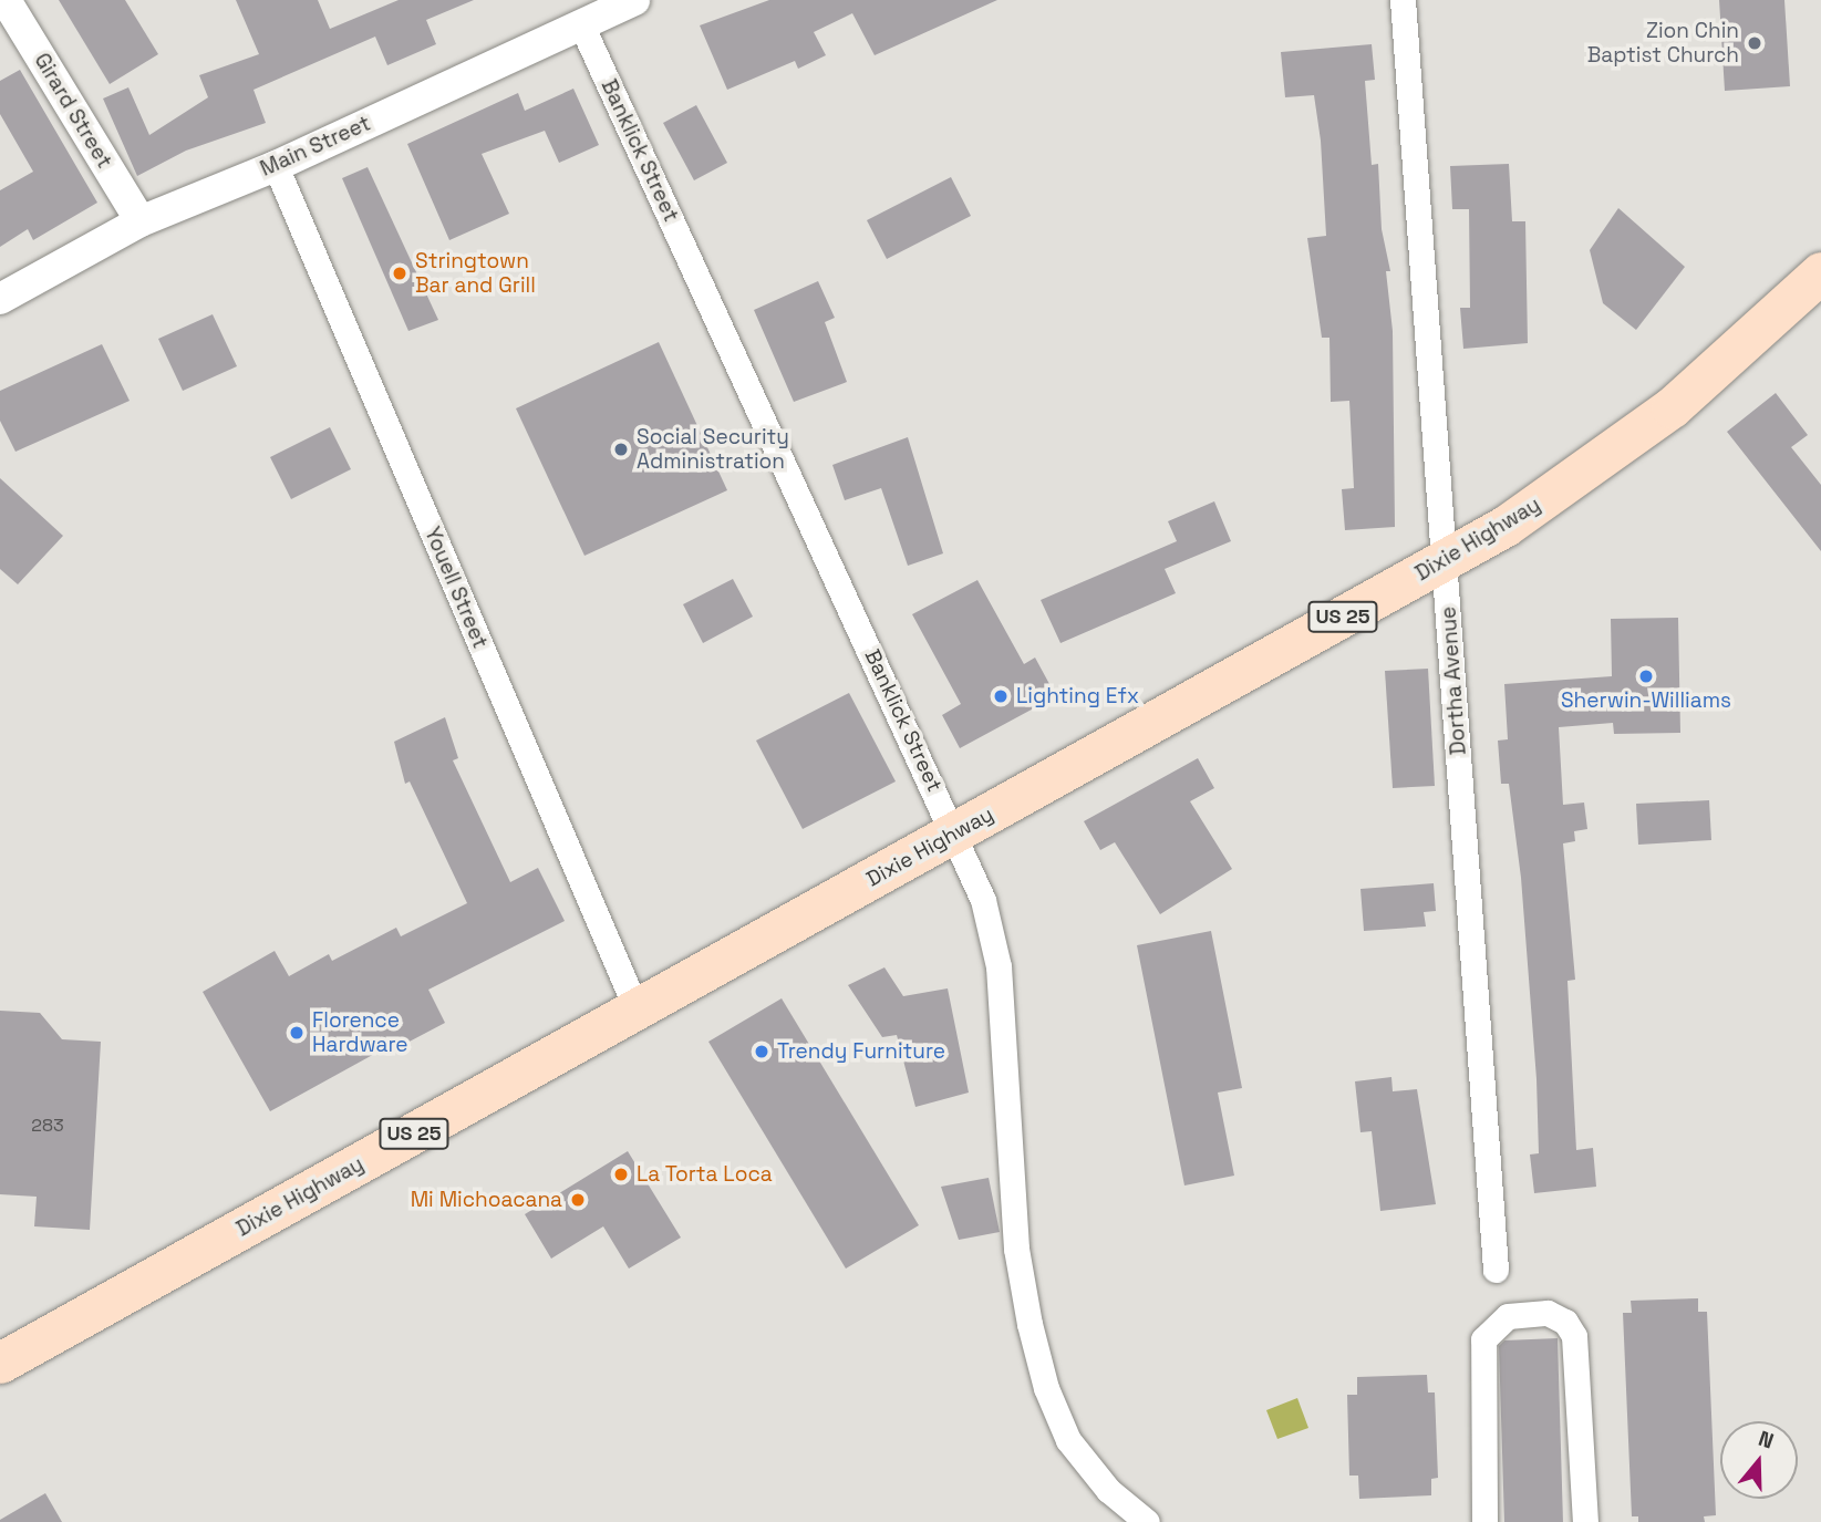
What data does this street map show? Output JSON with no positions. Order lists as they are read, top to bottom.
{
  "streets": {
    "main road": ["Dixie Highway", "US 25"],
    "street": [
      "Girard Street",
      "Main Street",
      "Banklick Street",
      "Youell Street",
      "Dortha Avenue"
    ]
  },
  "crossings": [
    ["Girard Street", "Main Street"],
    ["Main Street", "Banklick Street"],
    ["Main Street", "Youell Street"],
    ["Banklick Street", "Dixie Highway"],
    ["Dixie Highway", "Youell Street"],
    ["Dixie Highway", "Dortha Avenue"]
  ],
  "places": [
    "Zion Chin Baptist Church",
    "Stringtown Bar and Grill",
    "Social Security Administration",
    "Sherwin-Williams",
    "Lighting Efx",
    "Florence Hardware",
    "Trendy Furniture",
    "La Torta Loca",
    "Mi Michoacana"
  ],
  "house_numbers": ["283"],
  "north": "top"
}
